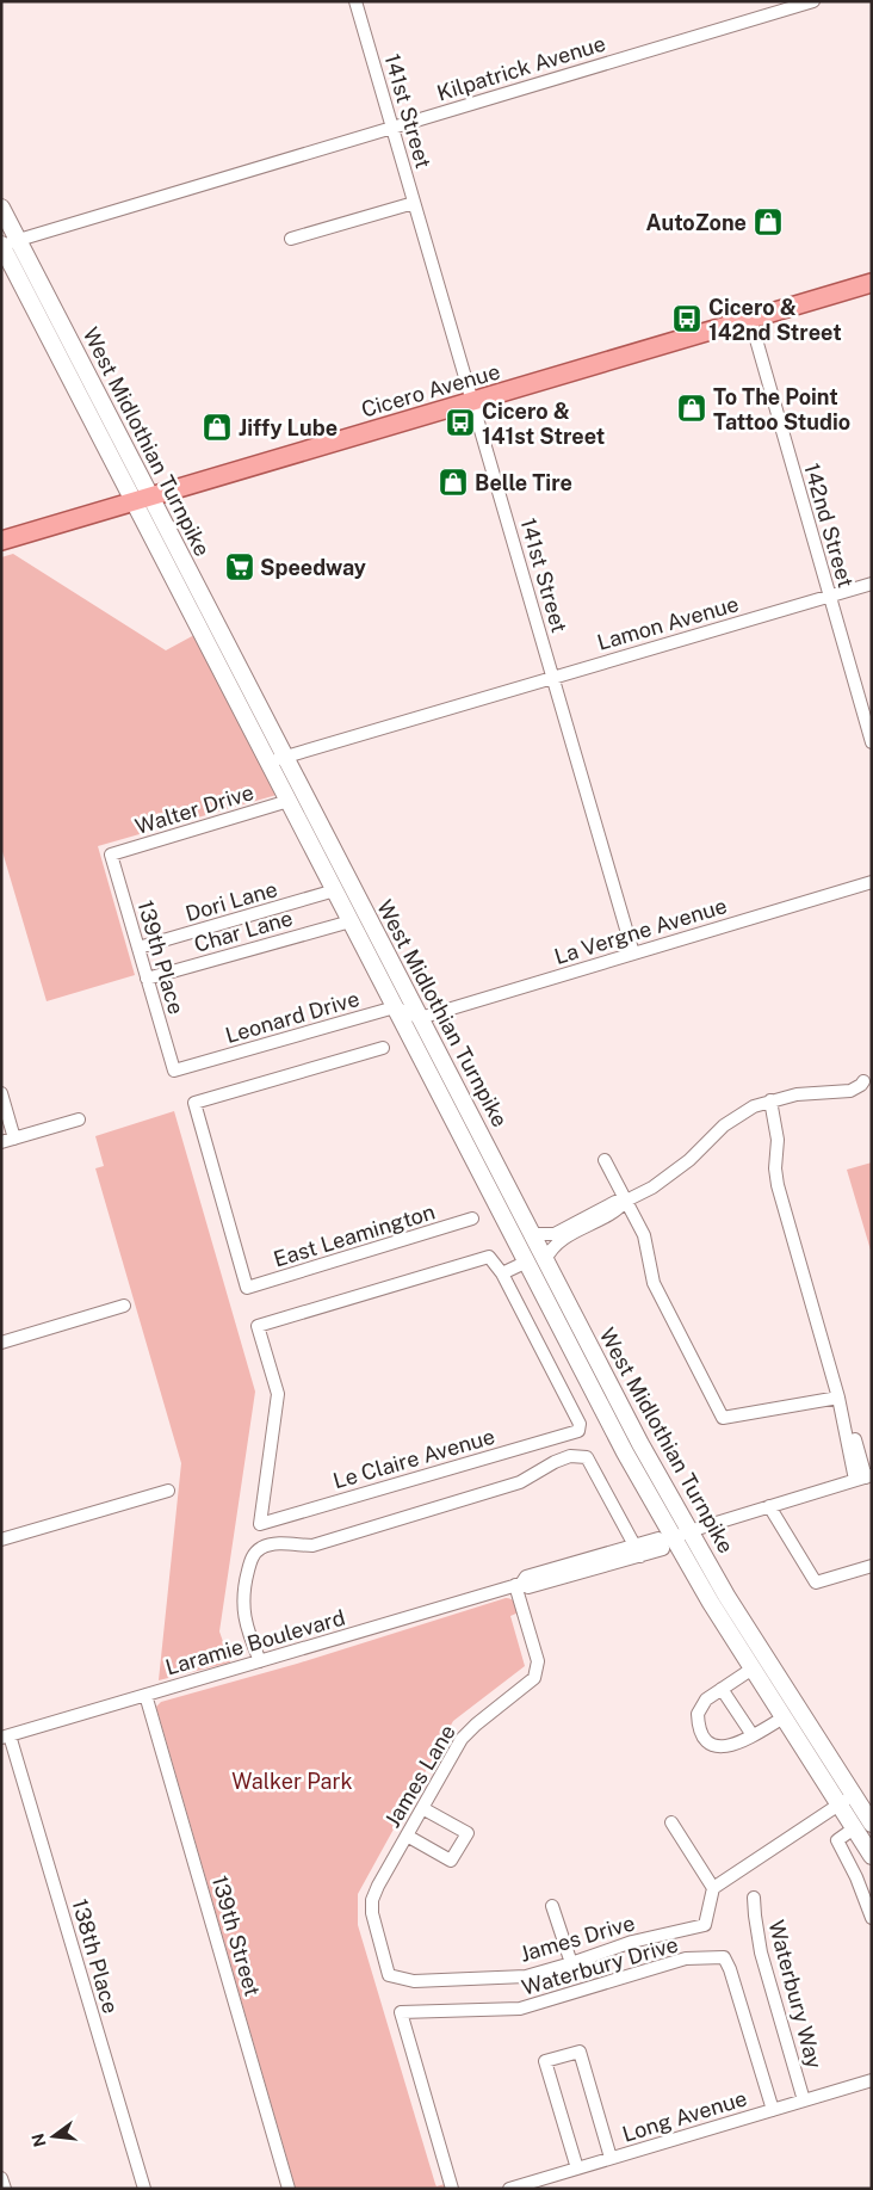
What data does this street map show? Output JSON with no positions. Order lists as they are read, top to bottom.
{
  "streets": {
    "main road": ["Cicero Avenue", "West Midlothian Turnpike"],
    "street": [
      "Kilpatrick Avenue",
      "141st Street",
      "142nd Street",
      "Lamon Avenue",
      "Walter Drive",
      "Dori Lane",
      "Char Lane",
      "La Vergne Avenue",
      "139th Place",
      "Leonard Drive",
      "East Leamington",
      "Le Claire Avenue",
      "Laramie Boulevard",
      "James Lane",
      "139th Street",
      "James Drive",
      "138th Place",
      "Waterbury Drive",
      "Waterbury Way",
      "Long Avenue"
    ]
  },
  "crossings": [
    ["Kilpatrick Avenue", "141st Street"],
    ["Kilpatrick Avenue", "West Midlothian Turnpike"],
    ["141st Street", "Cicero Avenue"],
    ["141st Street", "Lamon Avenue"],
    ["141st Street", "La Vergne Avenue"],
    ["Cicero Avenue", "West Midlothian Turnpike"],
    ["Cicero Avenue", "142nd Street"],
    ["West Midlothian Turnpike", "Lamon Avenue"],
    ["West Midlothian Turnpike", "Walter Drive"],
    ["West Midlothian Turnpike", "Dori Lane"],
    ["West Midlothian Turnpike", "Char Lane"],
    ["West Midlothian Turnpike", "La Vergne Avenue"],
    ["West Midlothian Turnpike", "Leonard Drive"],
    ["West Midlothian Turnpike", "Laramie Boulevard"],
    ["142nd Street", "Lamon Avenue"],
    ["Walter Drive", "139th Place"],
    ["Dori Lane", "139th Place"],
    ["Char Lane", "139th Place"],
    ["139th Place", "Leonard Drive"],
    ["Laramie Boulevard", "James Lane"],
    ["Laramie Boulevard", "139th Street"],
    ["Laramie Boulevard", "138th Place"],
    ["James Lane", "James Drive"],
    ["Waterbury Drive", "Long Avenue"],
    ["Waterbury Way", "Long Avenue"]
  ],
  "parks": ["Walker Park"],
  "places": {
    "shop": [
      "AutoZone",
      "To The Point Tattoo Studio",
      "Jiffy Lube",
      "Belle Tire"
    ],
    "bus stop": ["Cicero & 142nd Street", "Cicero & 141st Street"],
    "supermarket": ["Speedway"]
  },
  "north": "left"
}
